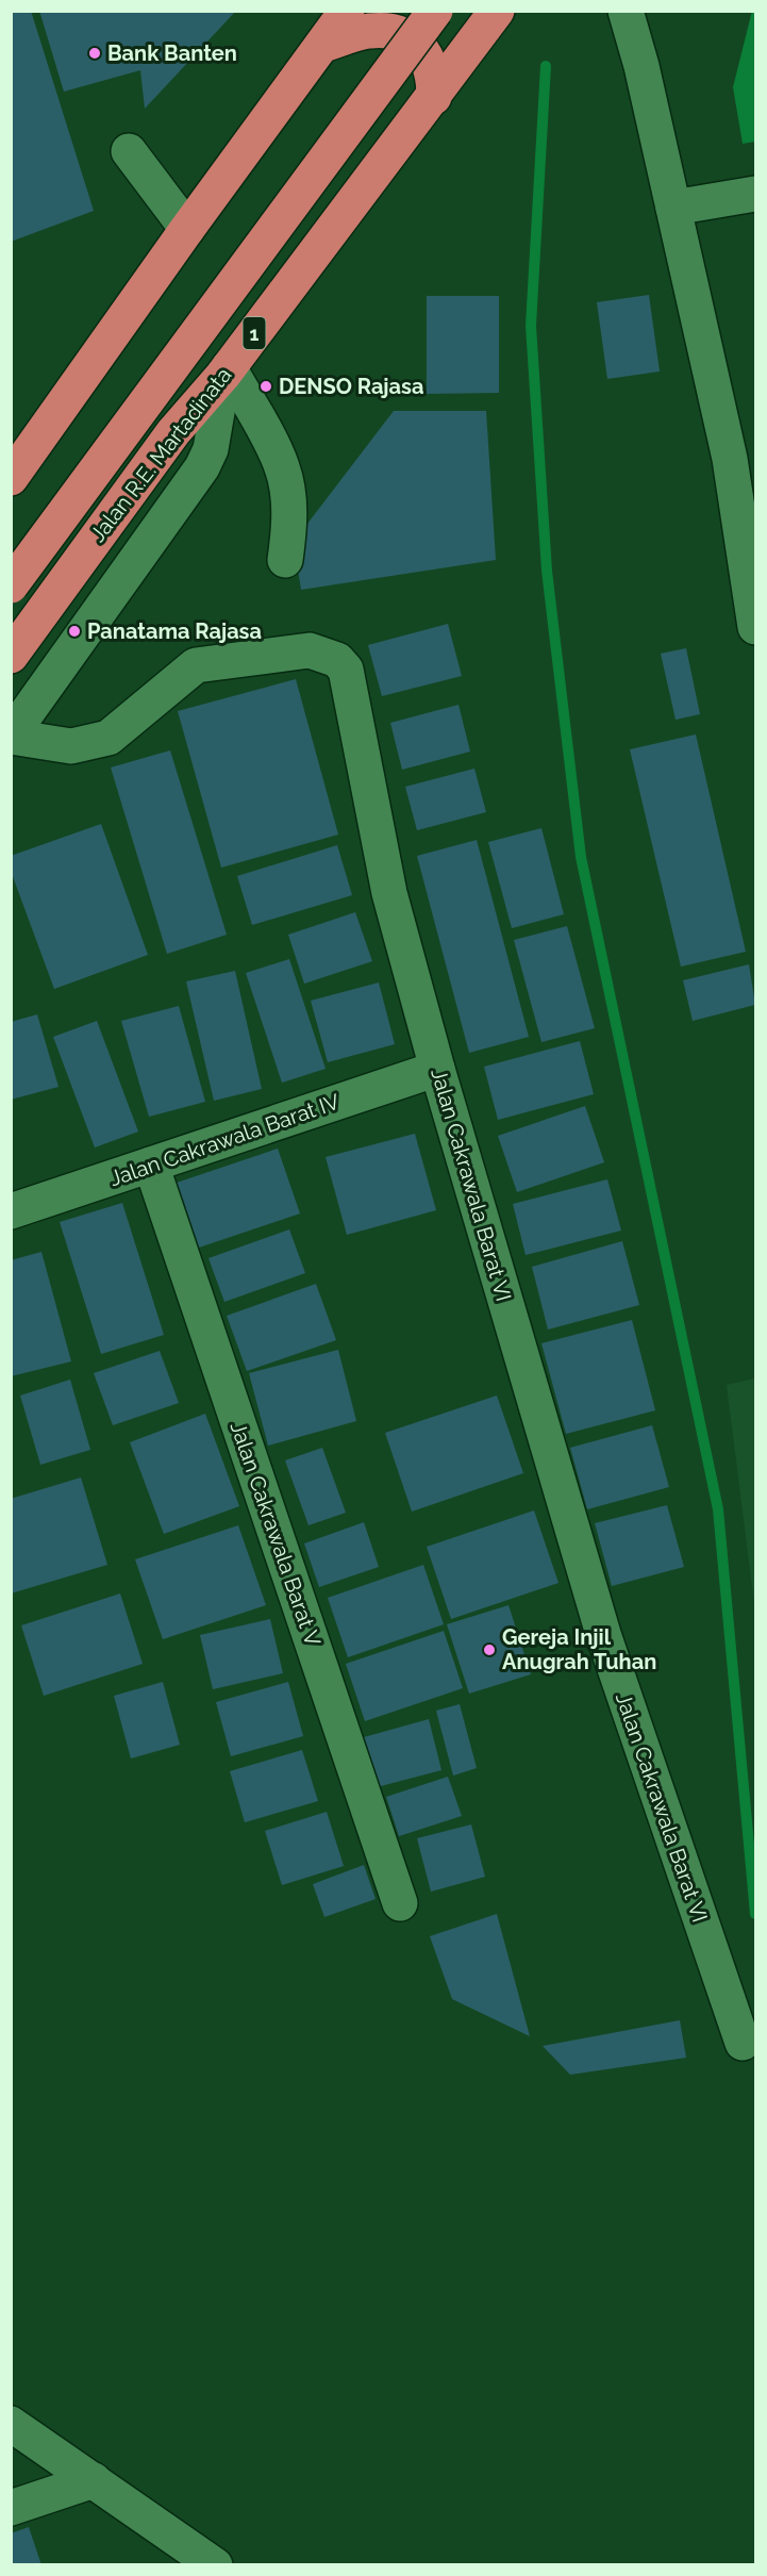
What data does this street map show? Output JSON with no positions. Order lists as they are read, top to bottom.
{
  "streets": {
    "highway": ["1", "Jalan R.E. Martadinata"],
    "street": ["Jalan Cakrawala Barat IV", "Jalan Cakrawala Barat VI", "Jalan Cakrawala Barat V"]
  },
  "crossings": [
    ["Jalan Cakrawala Barat IV", "Jalan Cakrawala Barat VI"],
    ["Jalan Cakrawala Barat IV", "Jalan Cakrawala Barat V"]
  ],
  "places": [
    "Bank Banten",
    "DENSO Rajasa",
    "Panatama Rajasa",
    "Gereja Injil Anugrah Tuhan"
  ]
}
